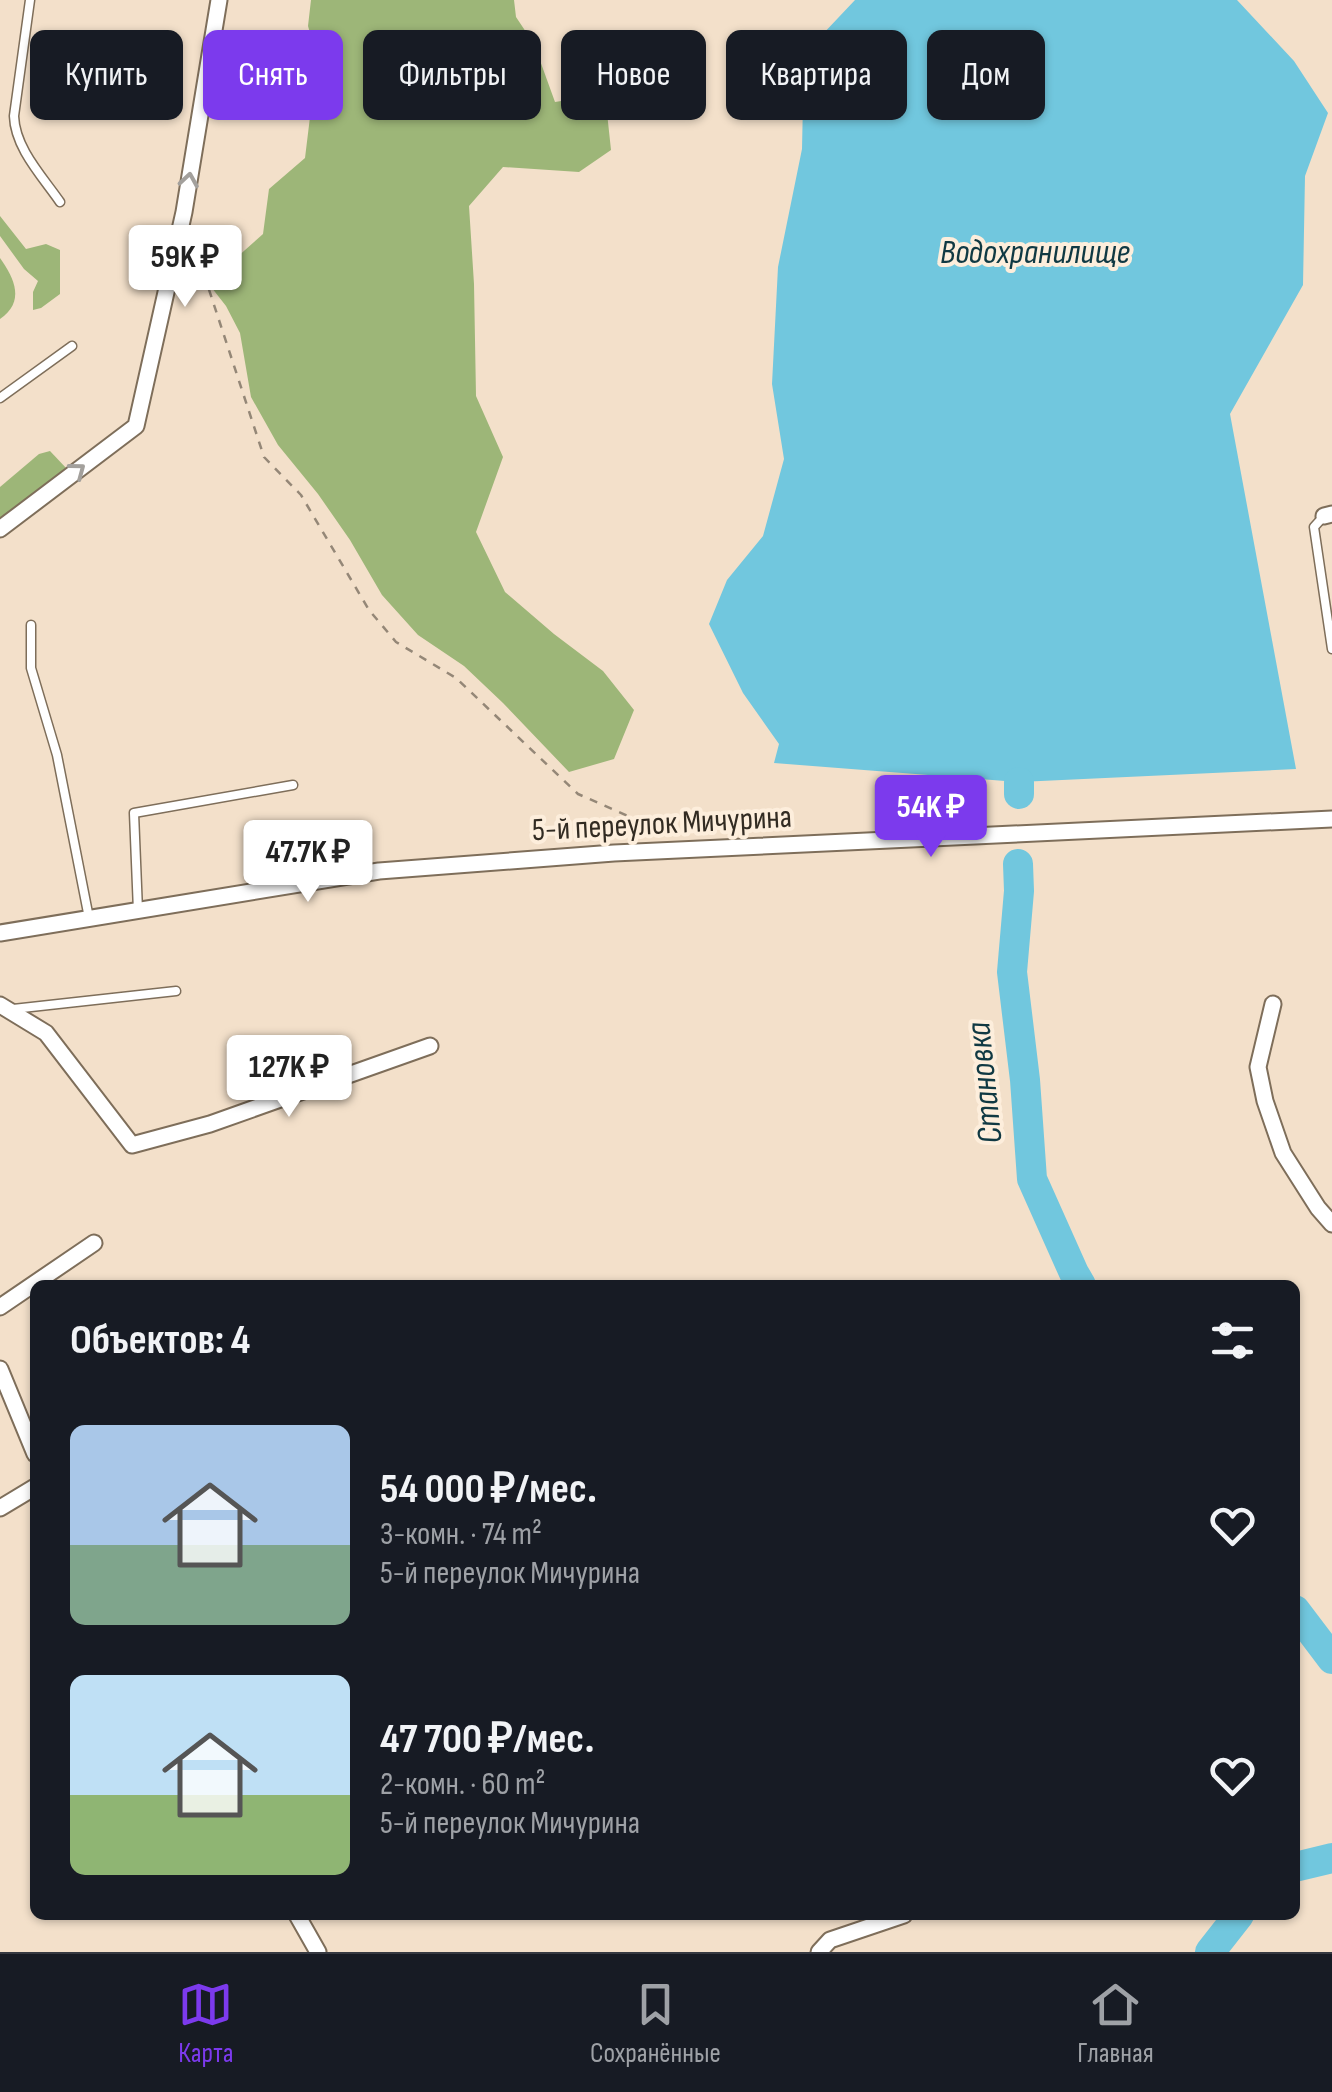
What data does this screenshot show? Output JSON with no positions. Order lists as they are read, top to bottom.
{
  "streets": {
    "street": ["5-й переулок Мичурина"]
  },
  "water": ["Водохранилище", "Становка"],
  "page": {
    "chip": [
      "Купить",
      "Снять",
      "Фильтры",
      "Новое",
      "Квартира",
      "Дом"
    ],
    "price": [
      "59K ₽",
      "54K ₽",
      "47.7K ₽",
      "127K ₽"
    ],
    "heading": "Объектов: 4",
    "list": [
      {
        "name": "54 000 ₽/мес.",
        "note": "3-комн. · 74 m² · 5-й переулок Мичурина"
      },
      {
        "name": "47 700 ₽/мес.",
        "note": "2-комн. · 60 m² · 5-й переулок Мичурина"
      }
    ],
    "tabs": ["Карта", "Сохранённые", "Главная"]
  }
}
